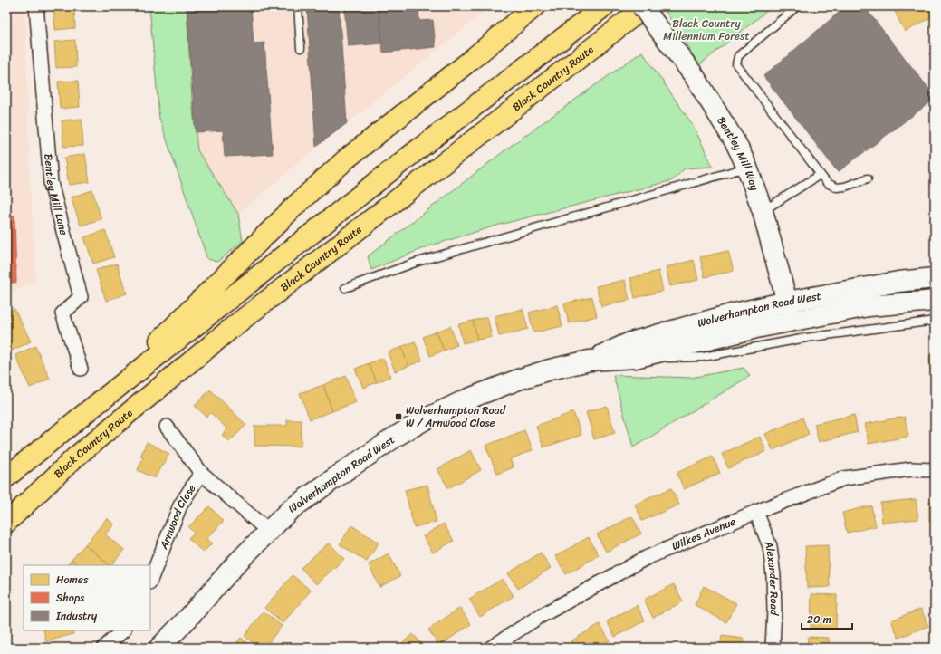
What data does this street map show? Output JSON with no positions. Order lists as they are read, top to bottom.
{
  "streets": {
    "highway": ["Black Country Route"],
    "main road": ["Bentley Mill Way", "Wolverhampton Road West"],
    "street": [
      "Bentley Mill Lane",
      "Arnwood Close",
      "Wilkes Avenue",
      "Alexander Road"
    ]
  },
  "crossings": [
    ["Bentley Mill Way", "Wolverhampton Road West"],
    ["Wolverhampton Road West", "Arnwood Close"],
    ["Wilkes Avenue", "Alexander Road"]
  ],
  "parks": ["Black Country Millennium Forest"],
  "places": {
    "transit": ["Wolverhampton Road W / Arnwood Close"]
  },
  "legend": ["Homes", "Shops", "Industry"],
  "scale_bar": "20 m"
}
